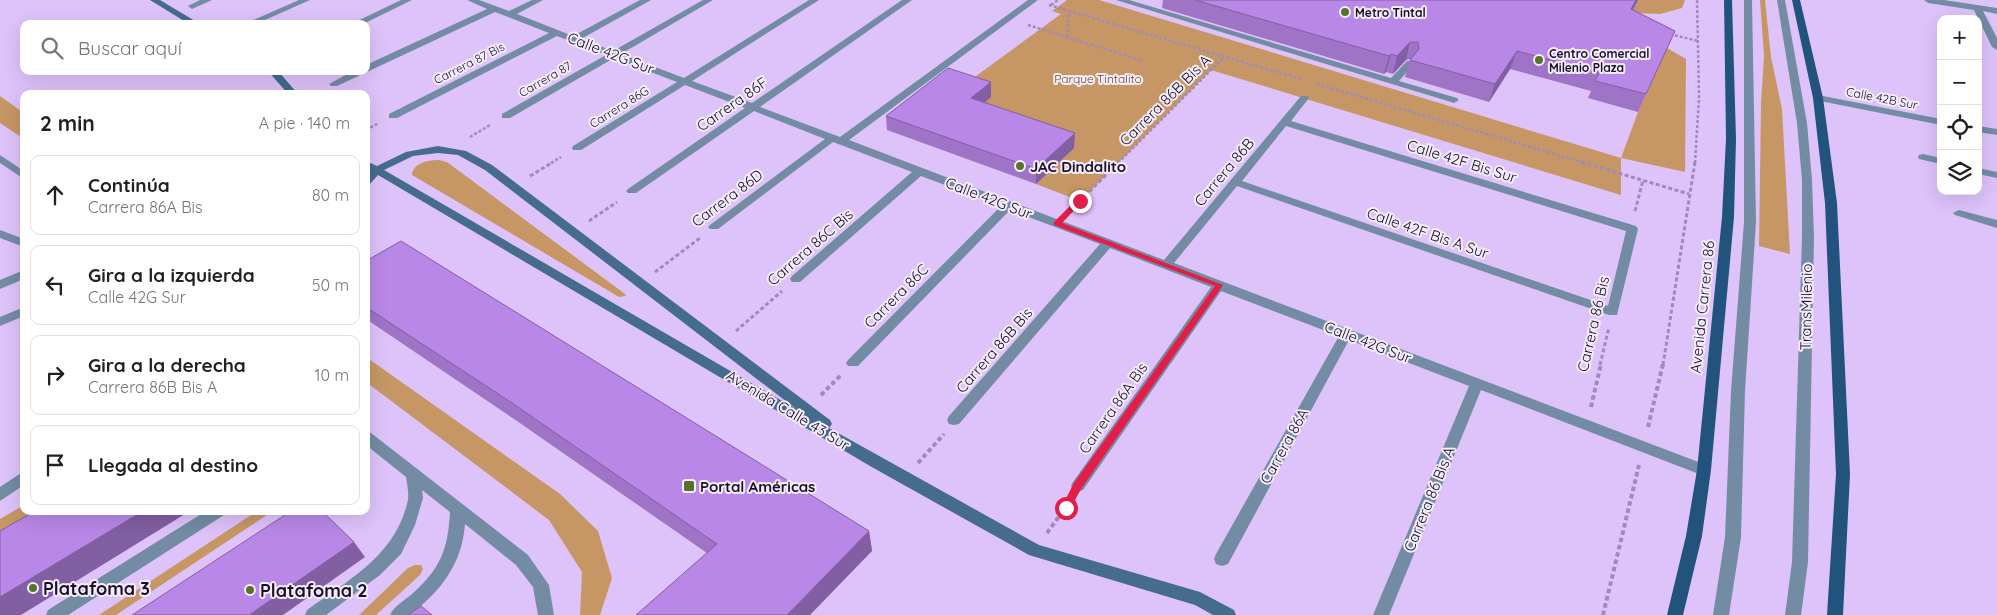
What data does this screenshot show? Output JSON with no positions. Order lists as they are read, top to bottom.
{
  "streets": {
    "main road": ["Avenida Carrera 86", "Avenida Calle 43 Sur"],
    "street": [
      "Calle 42G Sur",
      "Carrera 87 Bis",
      "Carrera 87",
      "Calle 42B Sur",
      "Carrera 86F",
      "Carrera 86G",
      "Calle 42F Bis Sur",
      "Carrera 86B",
      "Carrera 86D",
      "Calle 42F Bis A Sur",
      "Carrera 86C Bis",
      "Carrera 86C",
      "TransMilenio",
      "Carrera 86 Bis",
      "Carrera 86B Bis",
      "Carrera 86A Bis",
      "Carrera 86A",
      "Carrera 86 Bis A"
    ],
    "path": ["Carrera 86B Bis A"]
  },
  "crossings": [
    ["Calle 42G Sur", "Carrera 87 Bis"],
    ["Calle 42G Sur", "Carrera 87"],
    ["Calle 42G Sur", "Carrera 86B Bis A"],
    ["Calle 42G Sur", "Carrera 86F"],
    ["Calle 42G Sur", "Carrera 86G"],
    ["Calle 42G Sur", "Carrera 86B"],
    ["Calle 42G Sur", "Carrera 86D"],
    ["Calle 42G Sur", "Carrera 86C Bis"],
    ["Calle 42G Sur", "Carrera 86C"],
    ["Calle 42G Sur", "Avenida Carrera 86"],
    ["Calle 42G Sur", "Carrera 86 Bis"],
    ["Calle 42G Sur", "Carrera 86B Bis"],
    ["Calle 42G Sur", "Carrera 86A Bis"],
    ["Calle 42G Sur", "Carrera 86A"],
    ["Calle 42G Sur", "Carrera 86 Bis A"],
    ["Calle 42F Bis Sur", "Carrera 86B"],
    ["Calle 42F Bis Sur", "Carrera 86 Bis"],
    ["Carrera 86B", "Calle 42F Bis A Sur"],
    ["Calle 42F Bis A Sur", "Carrera 86 Bis"]
  ],
  "parks": ["Parque Tintalito"],
  "places": {
    "other": [
      "Metro Tintal",
      "Centro Comercial Milenio Plaza",
      "JAC Dindalito",
      "Platafoma 3",
      "Platafoma 2"
    ],
    "transit": ["Portal Américas"]
  },
  "page": {
    "map_buttons": ["+", "−"],
    "search": "Buscar aquí",
    "heading": ["2 min", "A pie · 140 m"],
    "list": [
      ["Continúa", "Carrera 86A Bis", "80 m"],
      ["Gira a la izquierda", "Calle 42G Sur", "50 m"],
      ["Gira a la derecha", "Carrera 86B Bis A", "10 m"],
      "Llegada al destino"
    ]
  }
}
